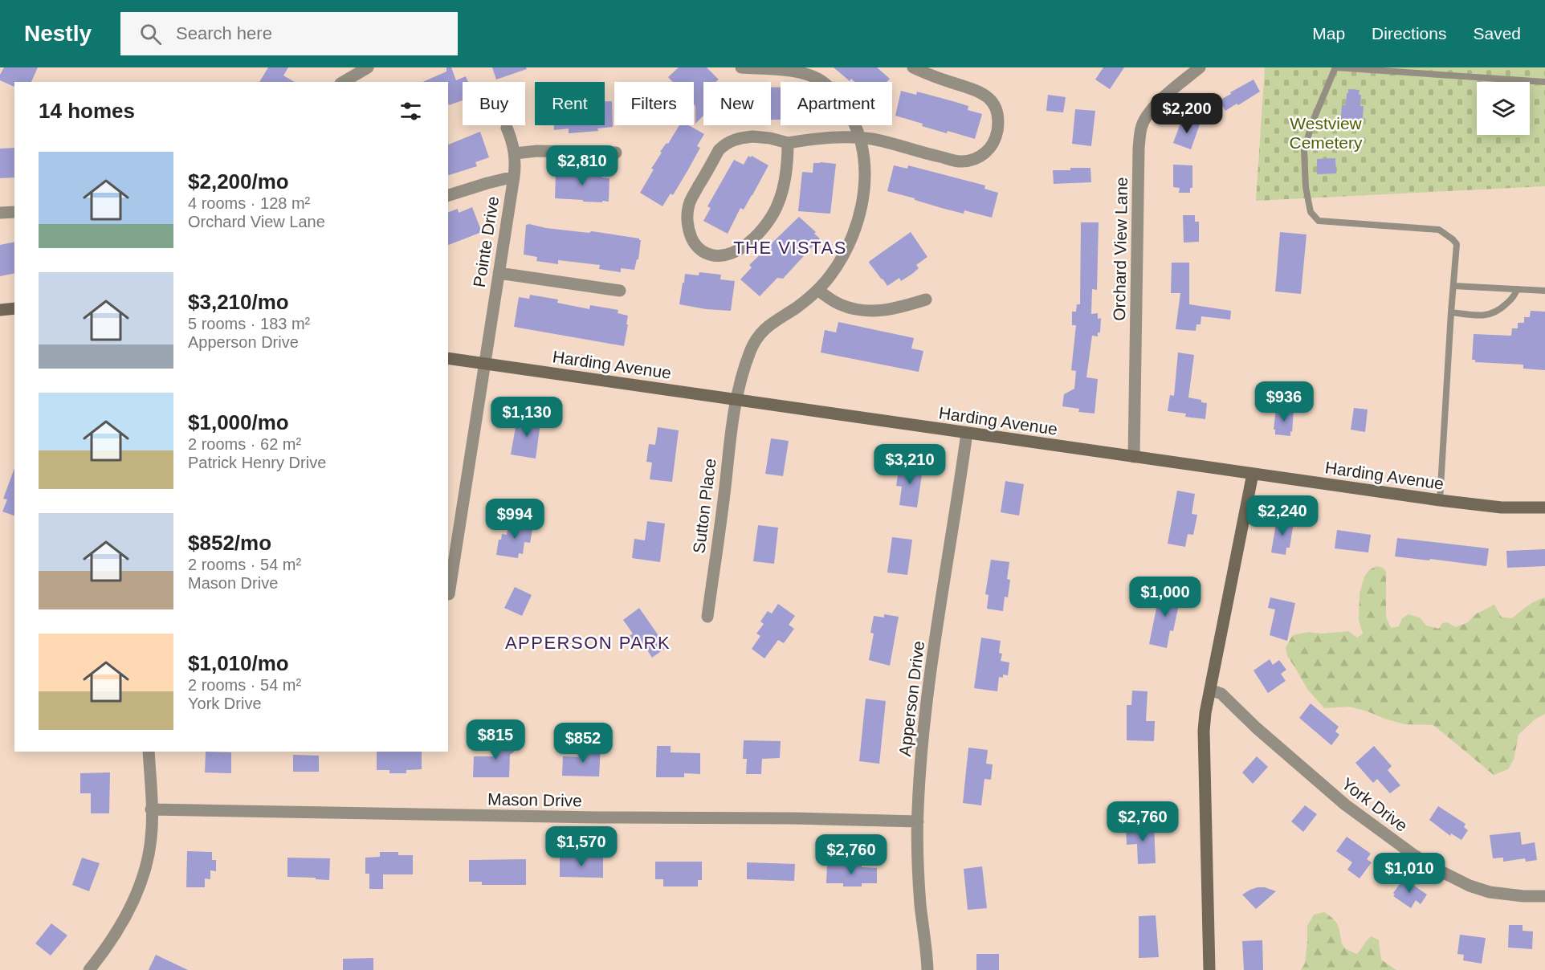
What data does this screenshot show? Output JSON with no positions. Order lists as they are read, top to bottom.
{
  "streets": {
    "main road": ["Harding Avenue"],
    "street": [
      "Pointe Drive",
      "Orchard View Lane",
      "Sutton Place",
      "Apperson Drive",
      "Mason Drive",
      "York Drive"
    ]
  },
  "crossings": [
    ["Pointe Drive", "Harding Avenue"],
    ["Orchard View Lane", "Harding Avenue"],
    ["Harding Avenue", "Sutton Place"],
    ["Harding Avenue", "Apperson Drive"],
    ["Apperson Drive", "Mason Drive"]
  ],
  "districts": ["THE VISTAS", "APPERSON PARK"],
  "parks": ["Westview Cemetery"],
  "page": {
    "header": "Nestly",
    "search": "Search here",
    "nav": ["Map", "Directions", "Saved"],
    "chip": [
      "Buy",
      "Rent",
      "Filters",
      "New",
      "Apartment"
    ],
    "heading": "14 homes",
    "price": [
      "$2,200",
      "$2,810",
      "$936",
      "$1,130",
      "$3,210",
      "$2,240",
      "$994",
      "$1,000",
      "$815",
      "$852",
      "$2,760",
      "$1,570",
      "$2,760",
      "$1,010"
    ],
    "list": [
      {
        "name": "$2,200/mo",
        "note": "4 rooms · 128 m² · Orchard View Lane"
      },
      {
        "name": "$3,210/mo",
        "note": "5 rooms · 183 m² · Apperson Drive"
      },
      {
        "name": "$1,000/mo",
        "note": "2 rooms · 62 m² · Patrick Henry Drive"
      },
      {
        "name": "$852/mo",
        "note": "2 rooms · 54 m² · Mason Drive"
      },
      {
        "name": "$1,010/mo",
        "note": "2 rooms · 54 m² · York Drive"
      }
    ]
  }
}
